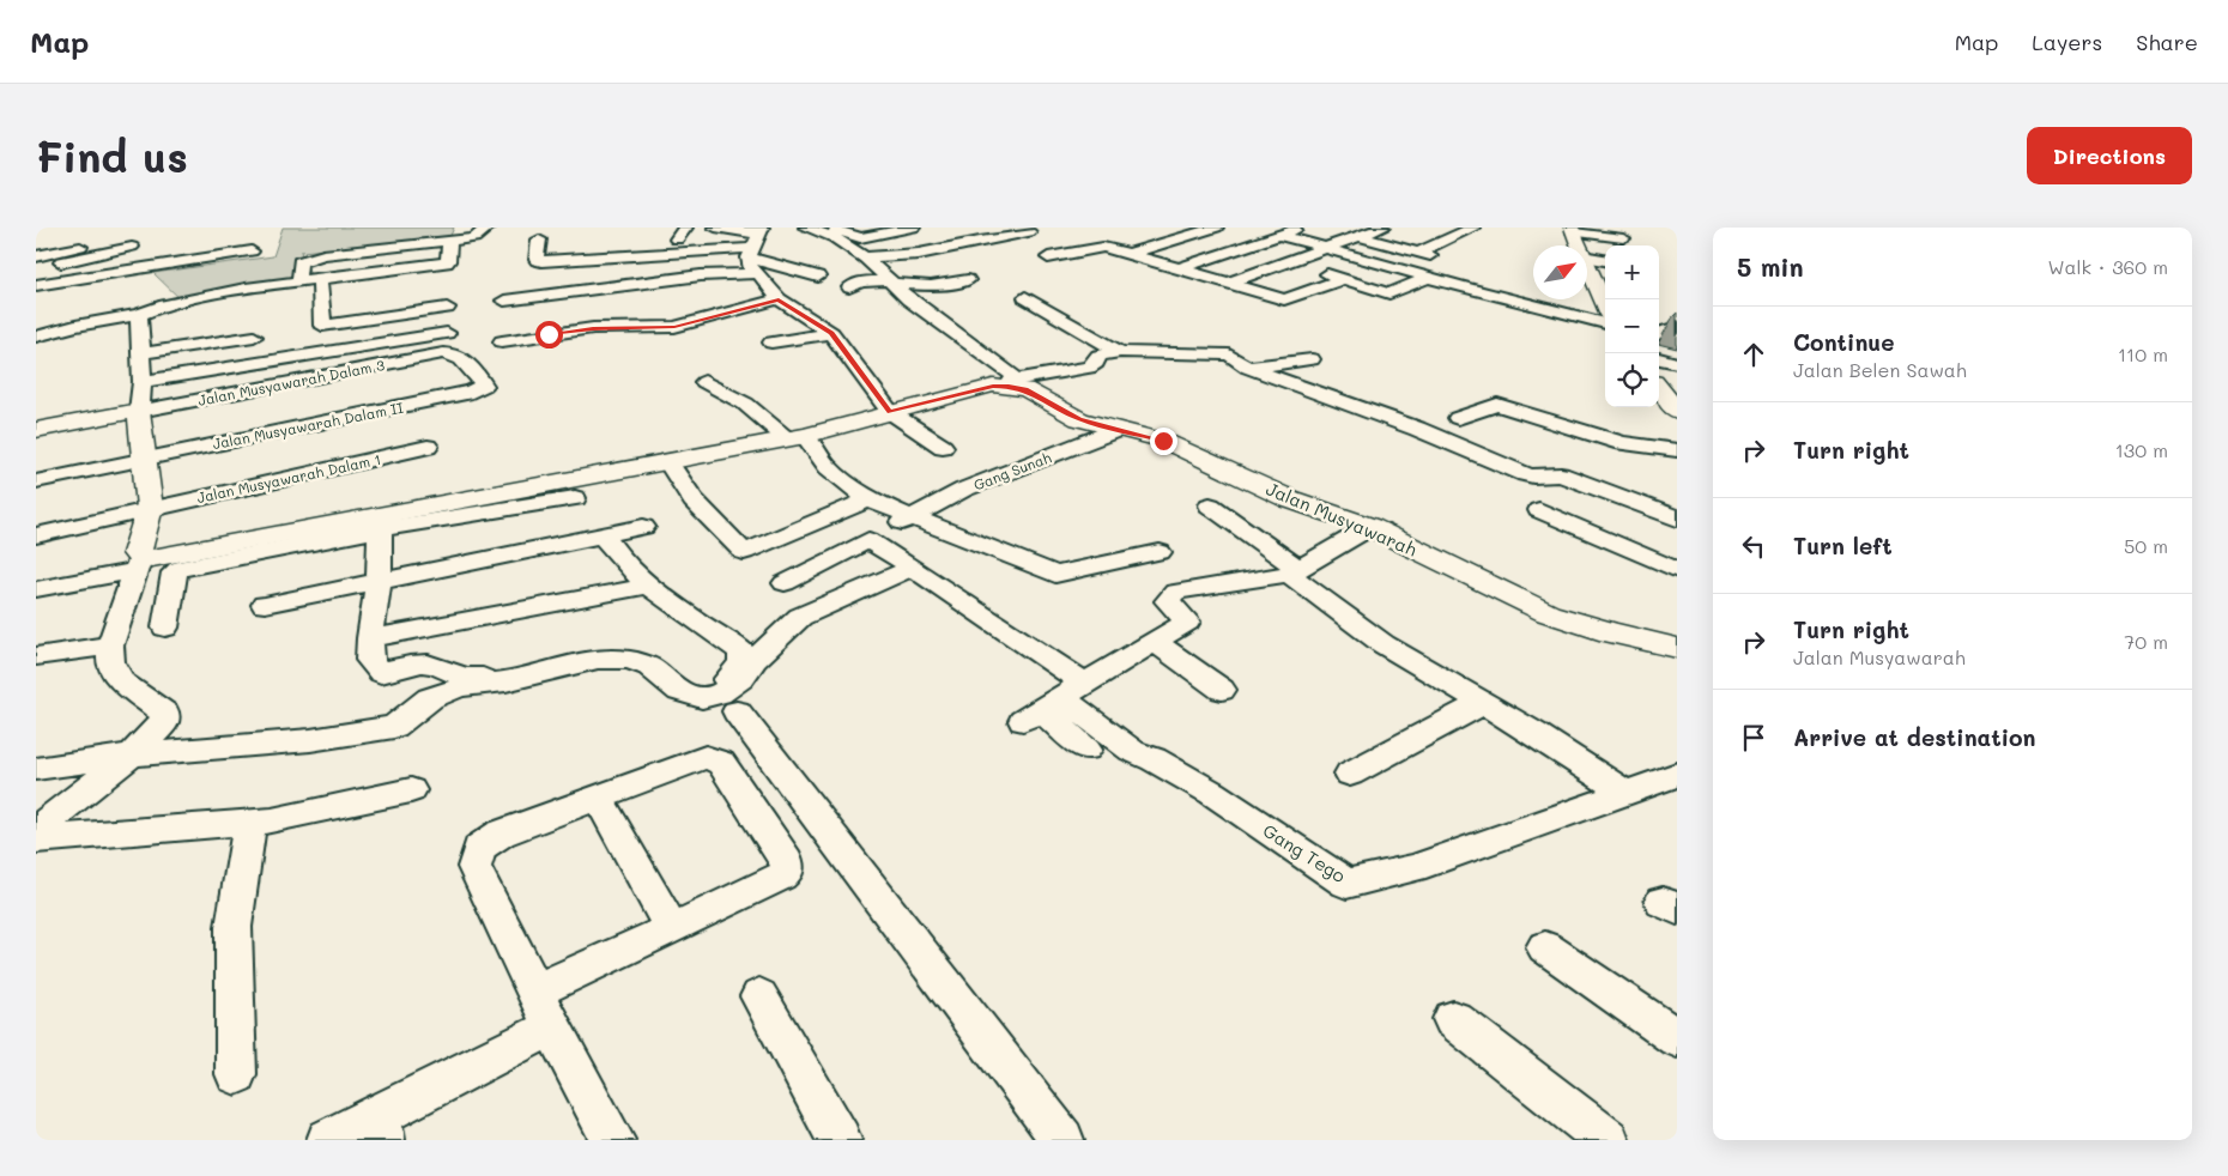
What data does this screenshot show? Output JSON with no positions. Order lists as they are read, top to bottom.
{
  "streets": {
    "street": [
      "Jalan Musyawarah Dalam 3",
      "Jalan Musyawarah Dalam II",
      "Gang Sunah",
      "Jalan Musyawarah Dalam 1",
      "Jalan Musyawarah",
      "Gang Tego"
    ]
  },
  "crossings": [
    ["Jalan Musyawarah Dalam 3", "Jalan Musyawarah Dalam II"],
    ["Gang Sunah", "Jalan Musyawarah"]
  ],
  "north": "top right",
  "page": {
    "header": "Map",
    "nav": ["Map", "Layers", "Share"],
    "buttons": "Directions",
    "title": "Find us",
    "heading": ["5 min", "Walk · 360 m"],
    "map_buttons": ["+", "−"],
    "list": [
      ["Continue", "Jalan Belen Sawah", "110 m"],
      ["Turn right", "130 m"],
      ["Turn left", "50 m"],
      ["Turn right", "Jalan Musyawarah", "70 m"],
      "Arrive at destination"
    ]
  }
}
